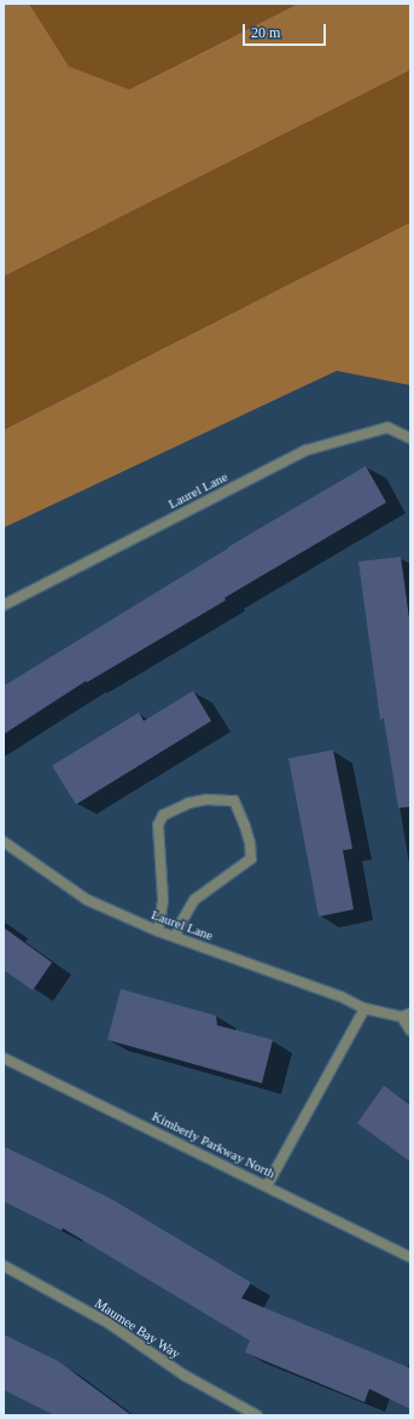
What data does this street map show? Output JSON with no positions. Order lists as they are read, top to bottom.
{
  "streets": {
    "street": ["Laurel Lane", "Kimberly Parkway North", "Maumee Bay Way"]
  },
  "scale_bar": "20 m"
}
